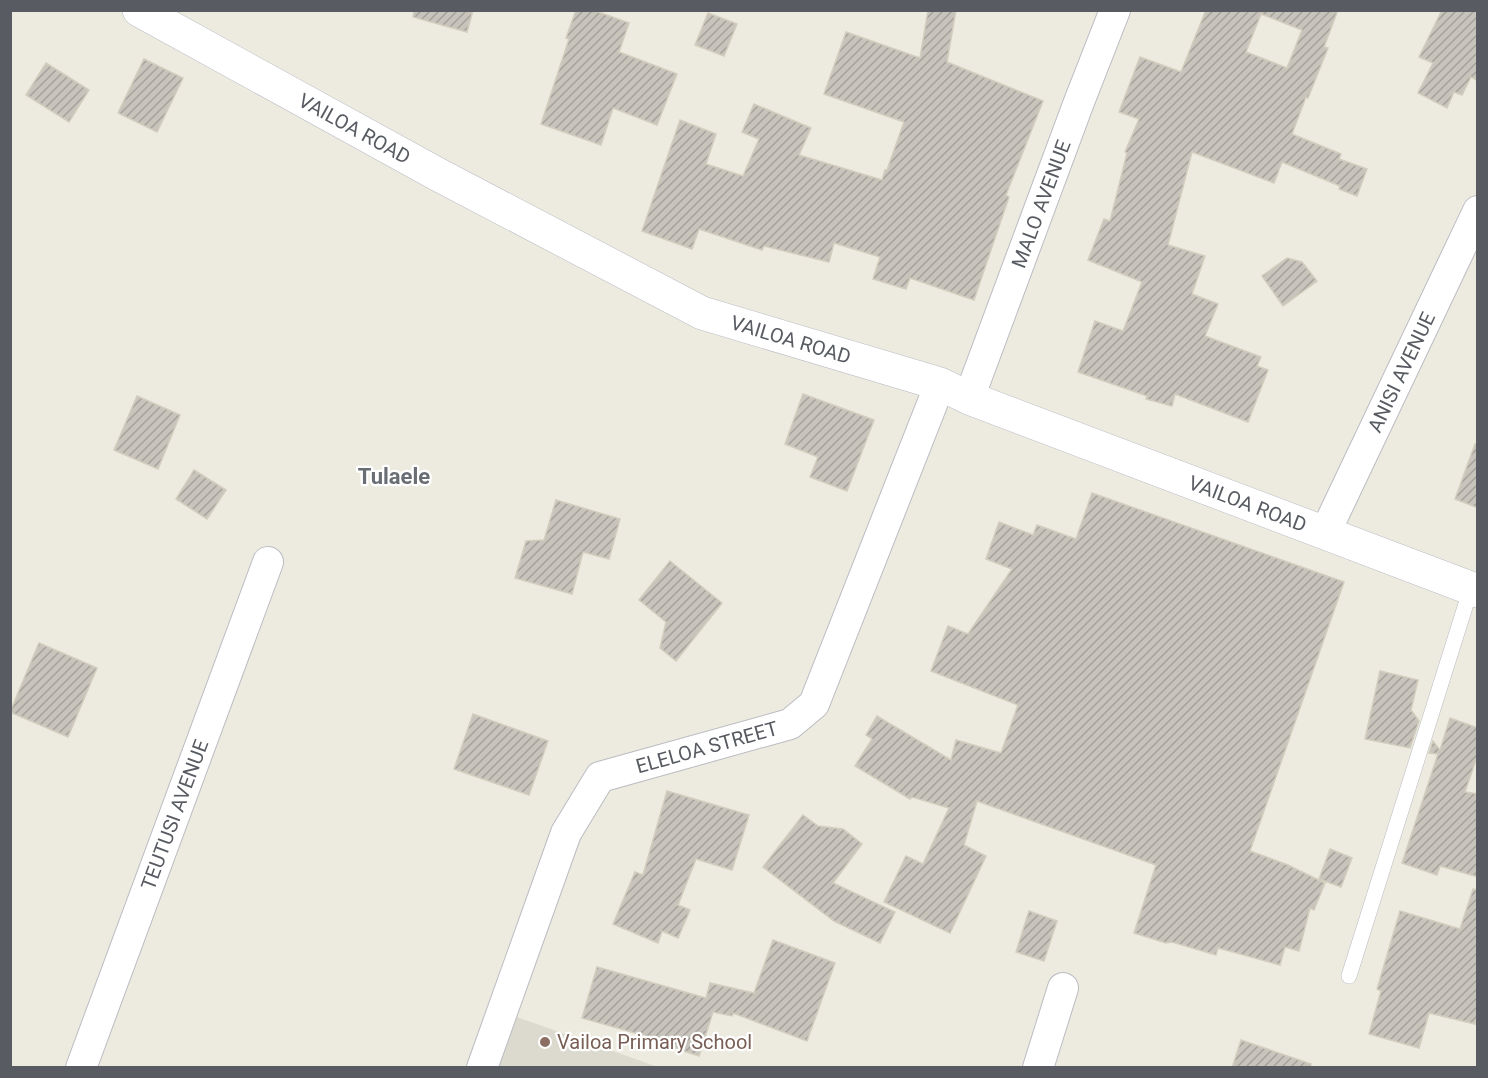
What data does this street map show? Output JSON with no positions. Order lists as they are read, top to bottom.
{
  "streets": {
    "main road": ["VAILOA ROAD"],
    "street": [
      "MALO AVENUE",
      "ANISI AVENUE",
      "ELELOA STREET",
      "TEUTUSI AVENUE"
    ]
  },
  "crossings": [
    ["VAILOA ROAD", "MALO AVENUE"],
    ["VAILOA ROAD", "ANISI AVENUE"],
    ["VAILOA ROAD", "ELELOA STREET"]
  ],
  "districts": ["Tulaele"],
  "places": ["Vailoa Primary School"]
}
